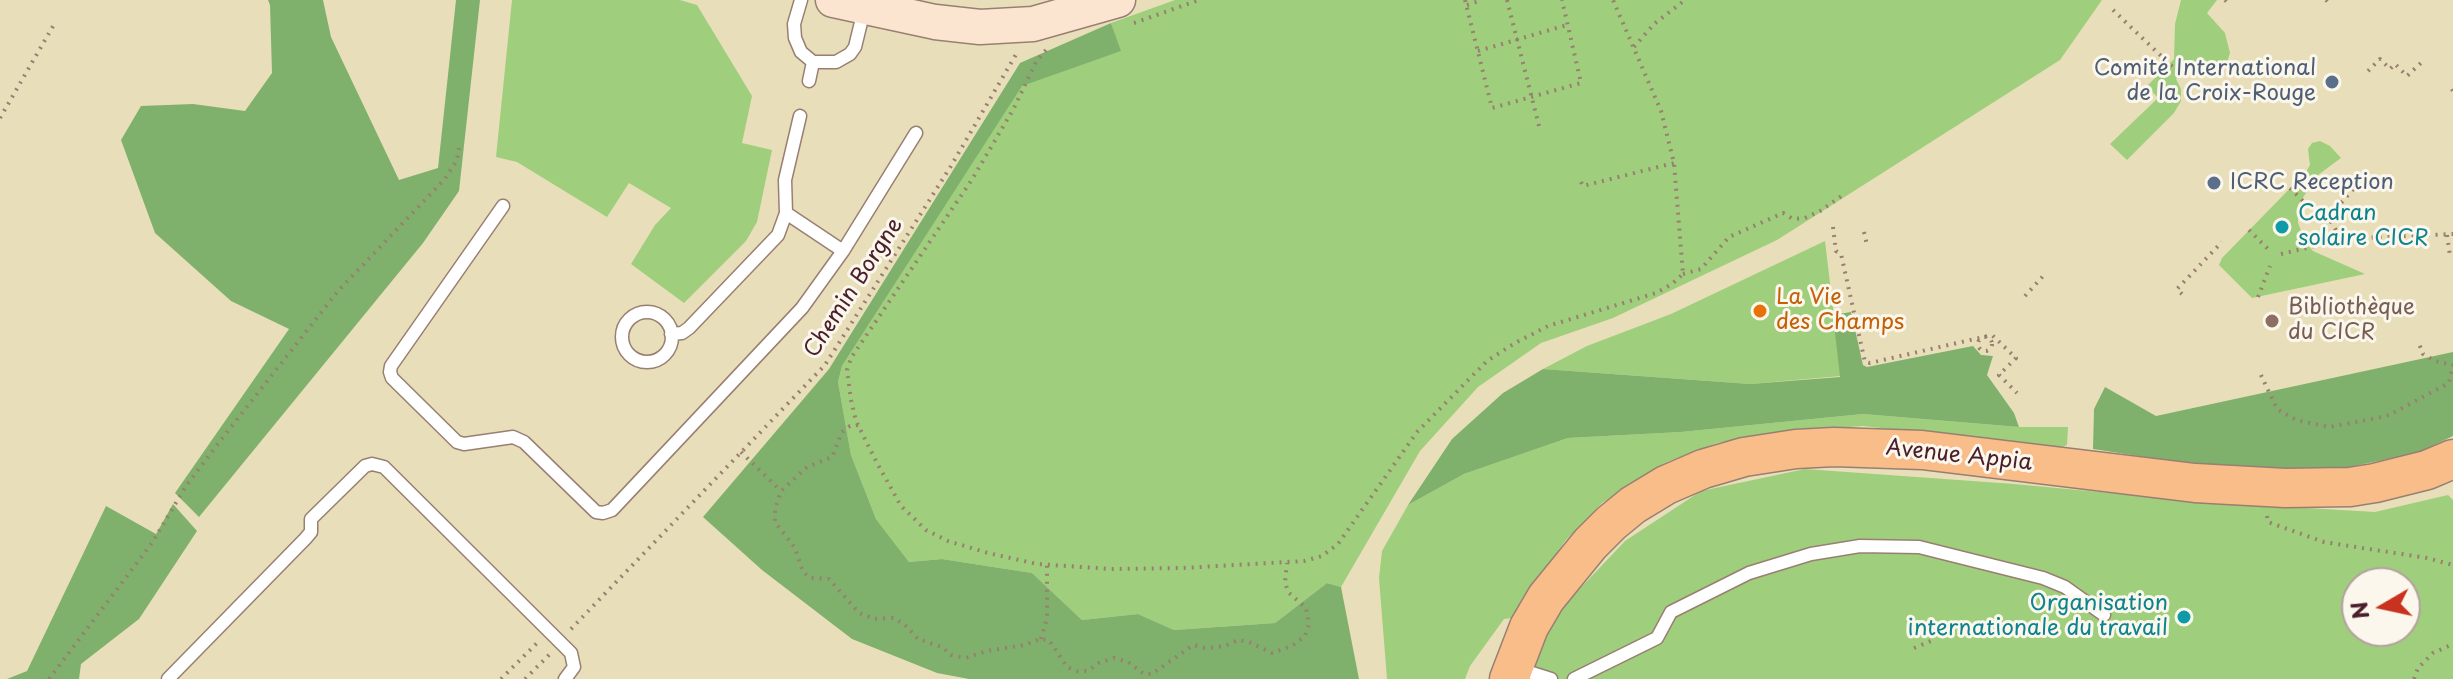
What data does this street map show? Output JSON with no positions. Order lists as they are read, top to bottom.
{
  "streets": {
    "main road": ["Avenue Appia"],
    "path": ["Chemin Borgne"]
  },
  "places": [
    "Comité International de la Croix-Rouge",
    "ICRC Reception",
    "Cadran solaire CICR",
    "La Vie des Champs",
    "Bibliothèque du CICR",
    "Organisation internationale du travail"
  ],
  "north": "left"
}
